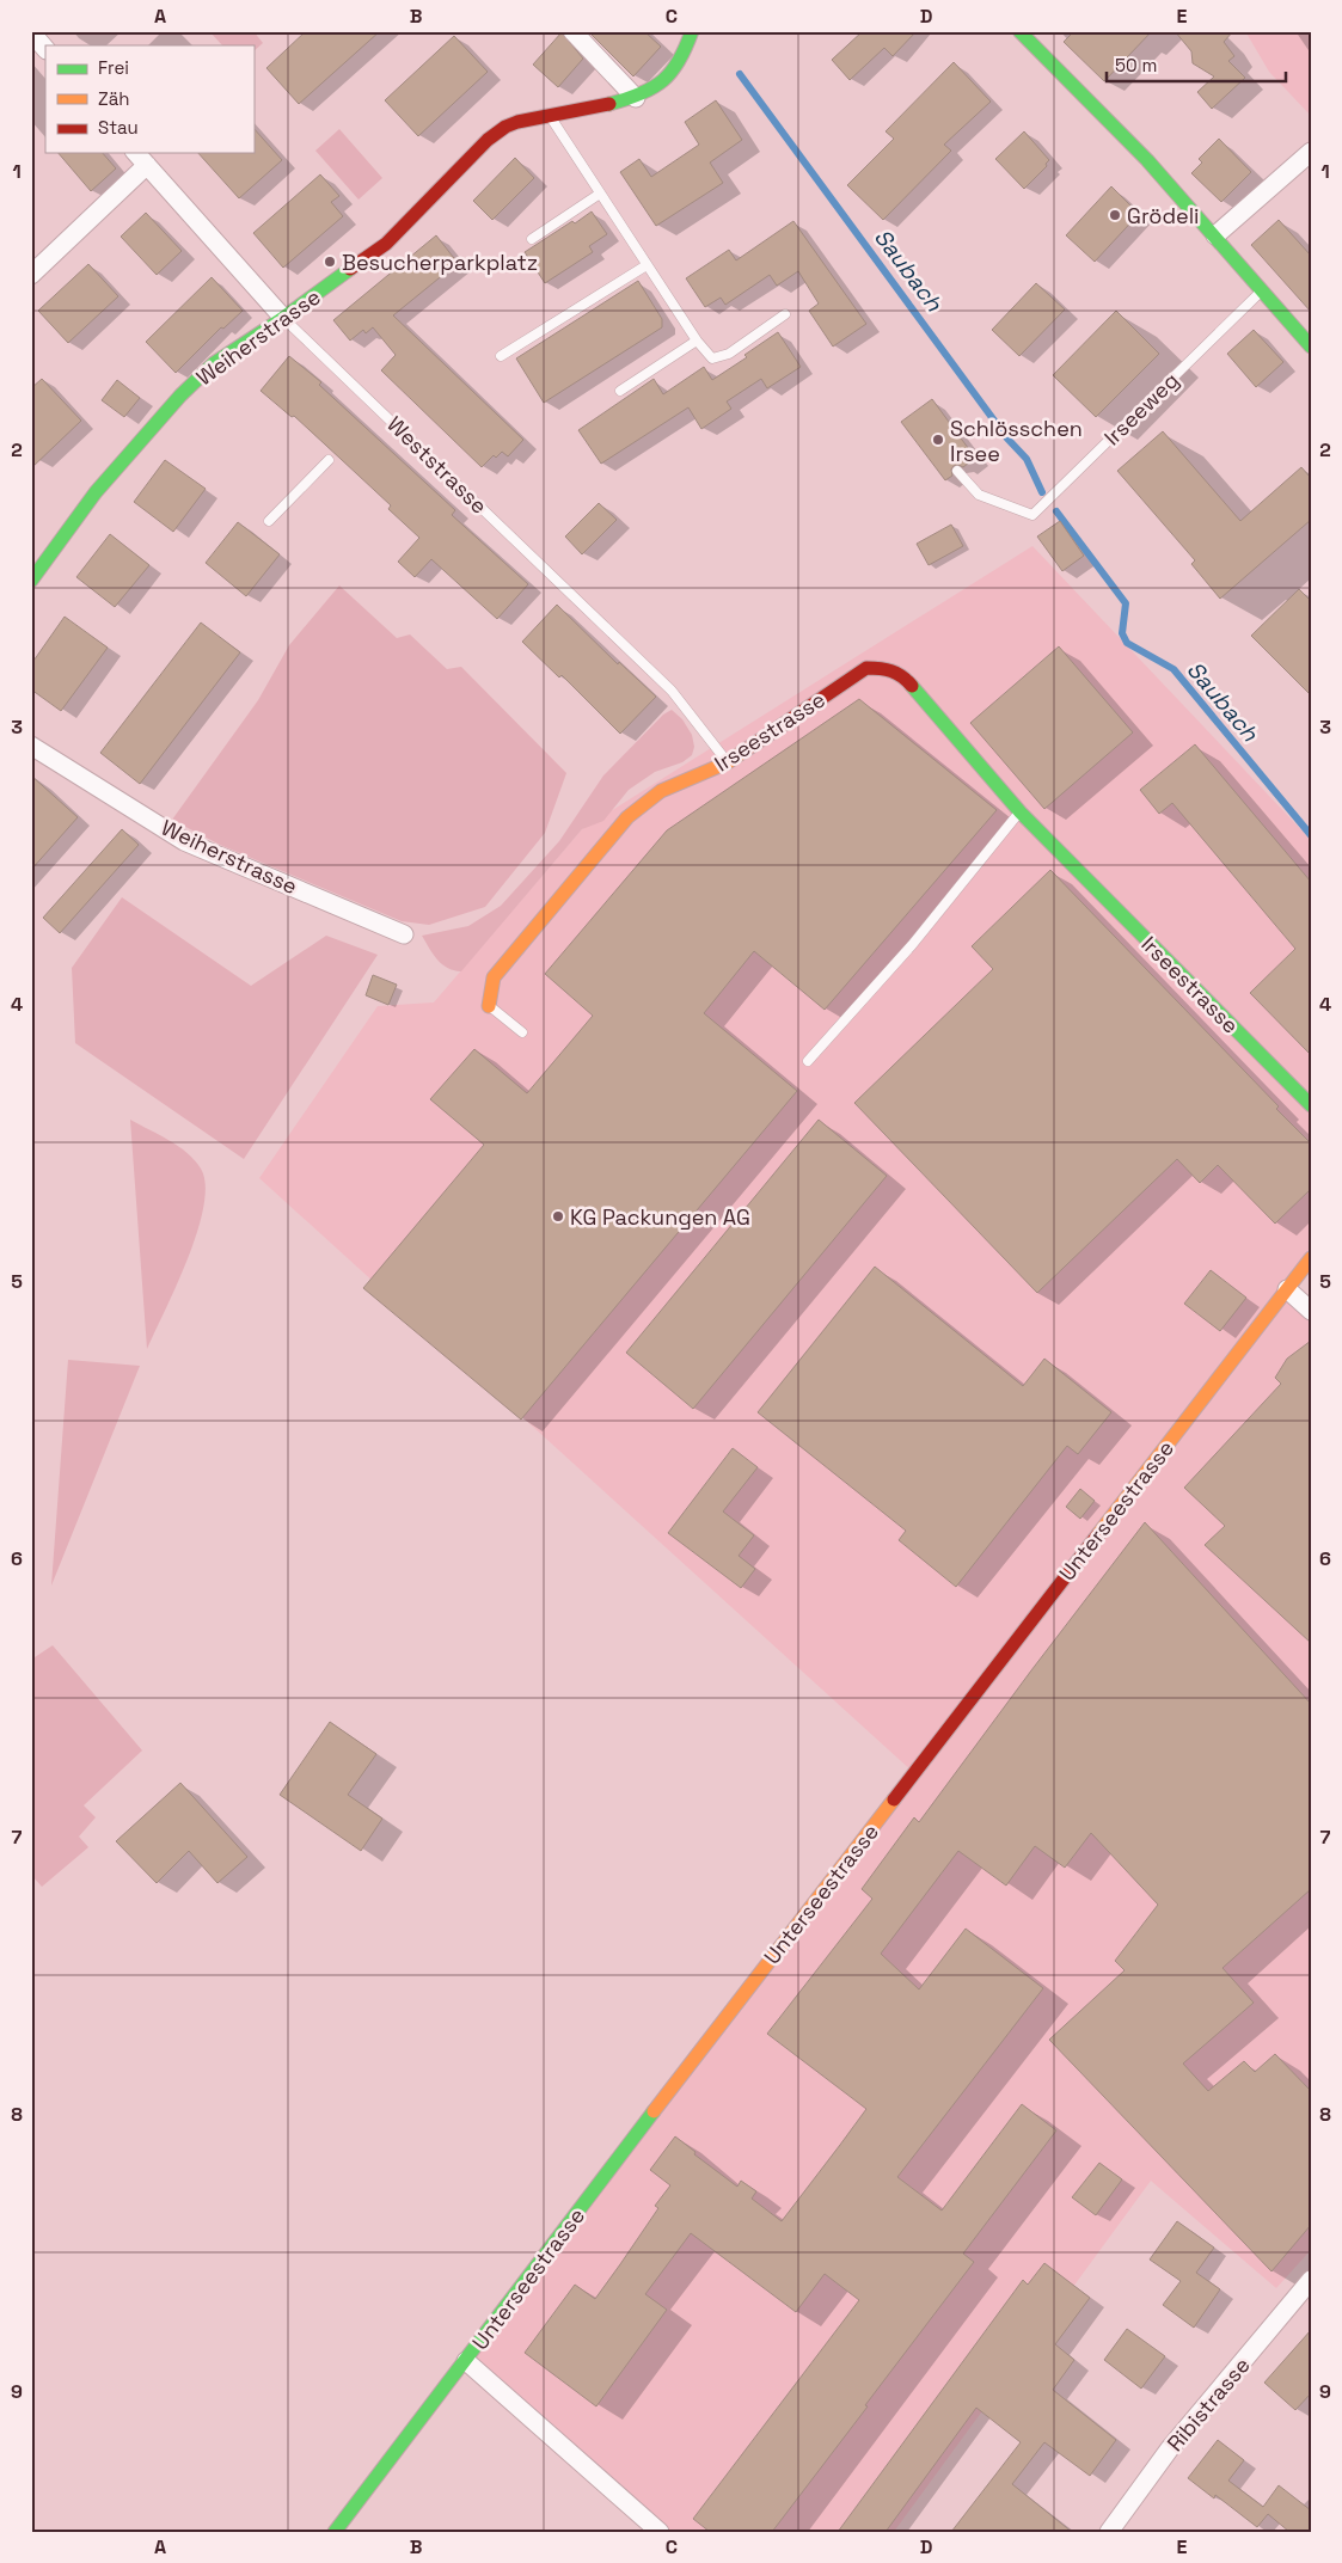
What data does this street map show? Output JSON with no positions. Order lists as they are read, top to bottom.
{
  "streets": {
    "street": [
      "Weiherstrasse",
      "Weststrasse",
      "Irseestrasse",
      "Unterseestrasse",
      "Ribistrasse"
    ],
    "lane": ["Irseeweg"]
  },
  "crossings": [
    ["Weiherstrasse", "Weststrasse"],
    ["Weststrasse", "Irseestrasse"]
  ],
  "water": ["Saubach"],
  "places": [
    "Grödeli",
    "Besucherparkplatz",
    "Schlösschen Irsee",
    "KG Packungen AG"
  ],
  "legend": ["Frei", "Zäh", "Stau"],
  "scale_bar": "50 m",
  "grid": {
    "columns": [
      "A",
      "B",
      "C",
      "D",
      "E"
    ],
    "rows": [
      "1",
      "2",
      "3",
      "4",
      "5",
      "6",
      "7",
      "8",
      "9"
    ]
  }
}
